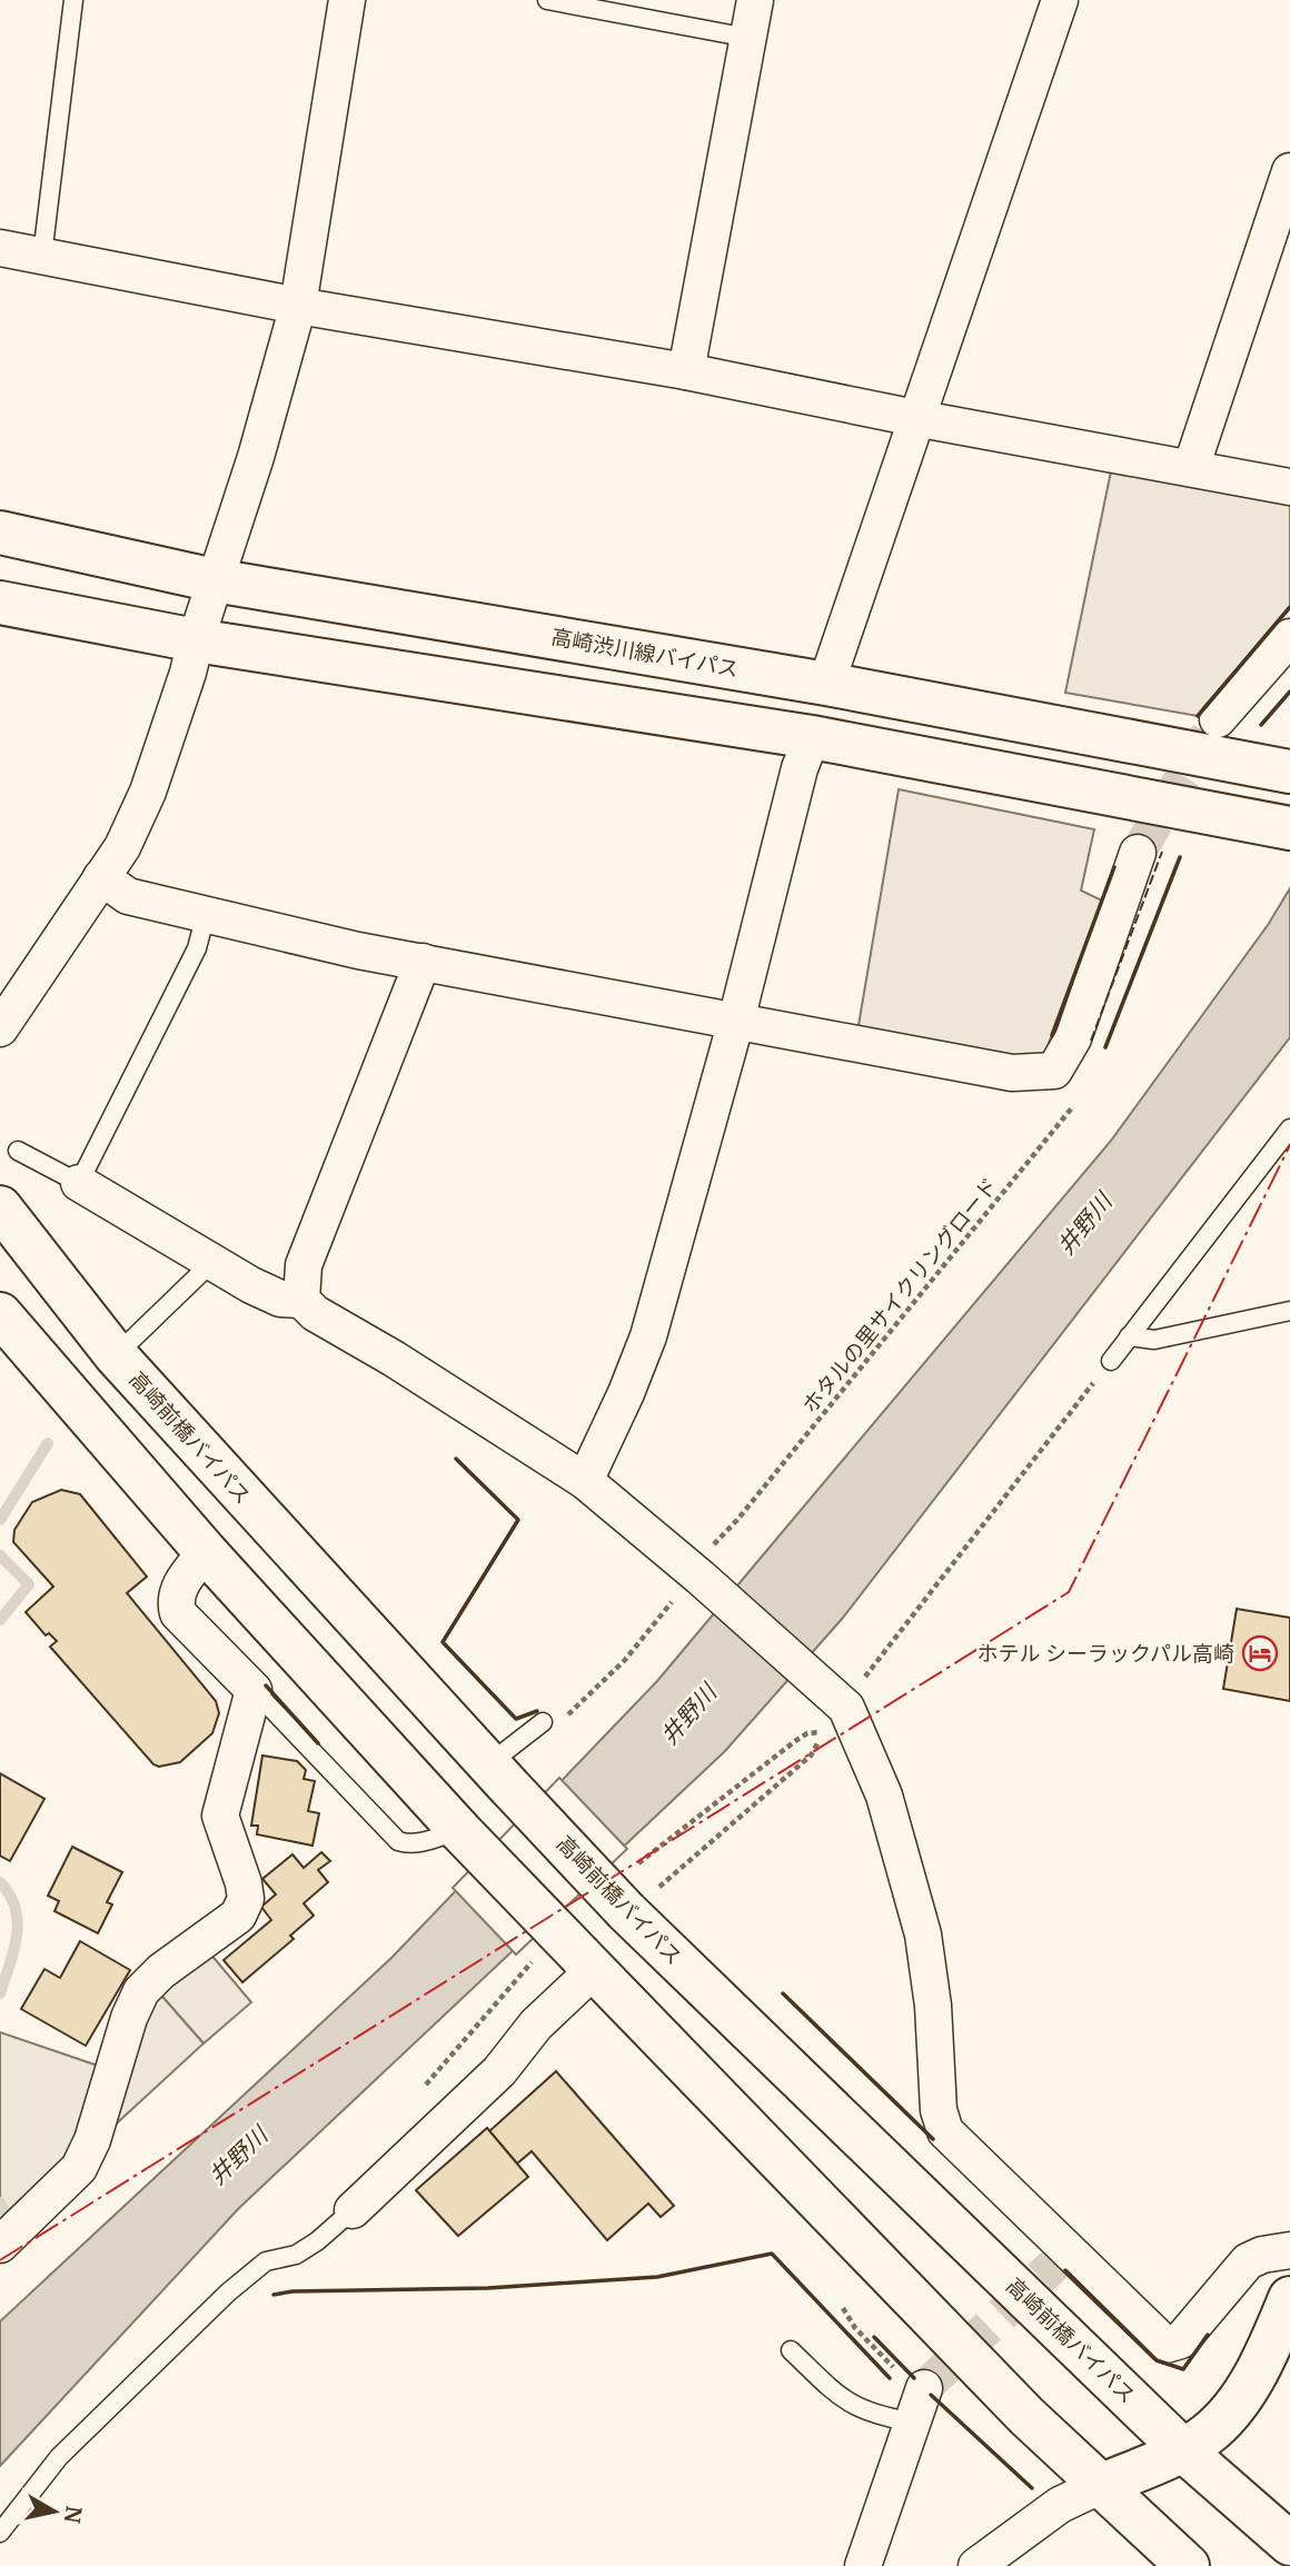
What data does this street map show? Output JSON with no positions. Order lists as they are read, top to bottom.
{
  "streets": {
    "main road": ["高崎渋川線バイパス", "高崎前橋バイパス"],
    "path": ["ホタルの里サイクリングロード"]
  },
  "water": ["井野川"],
  "places": {
    "hotel": ["ホテル シーラックパル高崎"]
  },
  "north": "right"
}
